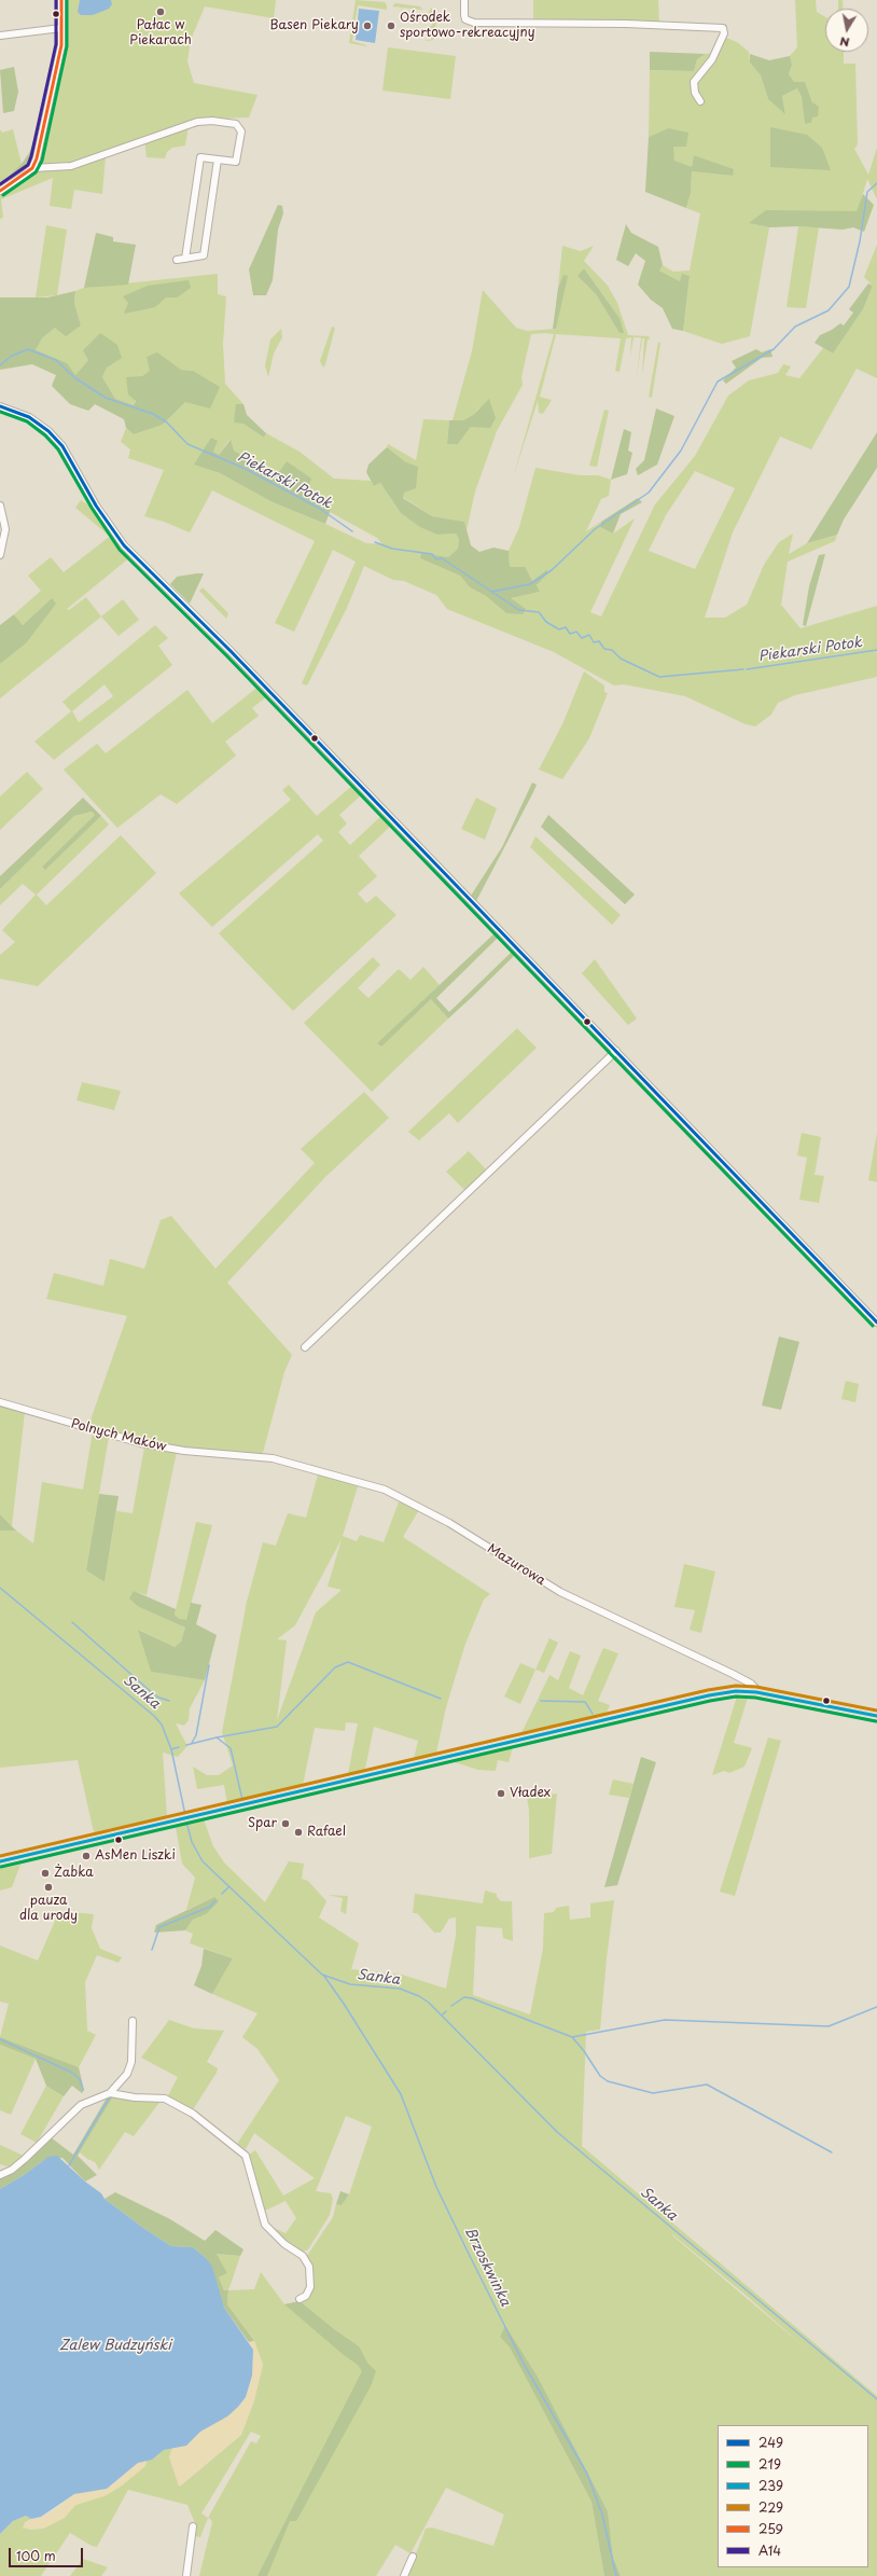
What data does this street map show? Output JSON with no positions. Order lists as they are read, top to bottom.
{
  "streets": {
    "street": ["Polnych Maków", "Mazurowa"]
  },
  "crossings": [
    ["Polnych Maków", "Mazurowa"]
  ],
  "water": [
    "Piekarski Potok",
    "Sanka",
    "Brzoskwinka",
    "Zalew Budzyński"
  ],
  "places": [
    "Pałac w Piekarach",
    "Basen Piekary",
    "Ośrodek sportowo-rekreacyjny",
    "Vładex",
    "Spar",
    "Rafael",
    "AsMen Liszki",
    "Żabka",
    "pauza dla urody"
  ],
  "lines": [
    "transit line 219",
    "transit line 259",
    "transit line A14",
    "transit line 249",
    "transit line 229",
    "transit line 239"
  ],
  "legend": [
    "249",
    "219",
    "239",
    "229",
    "259",
    "A14"
  ],
  "scale_bar": "100 m",
  "north": "bottom"
}
